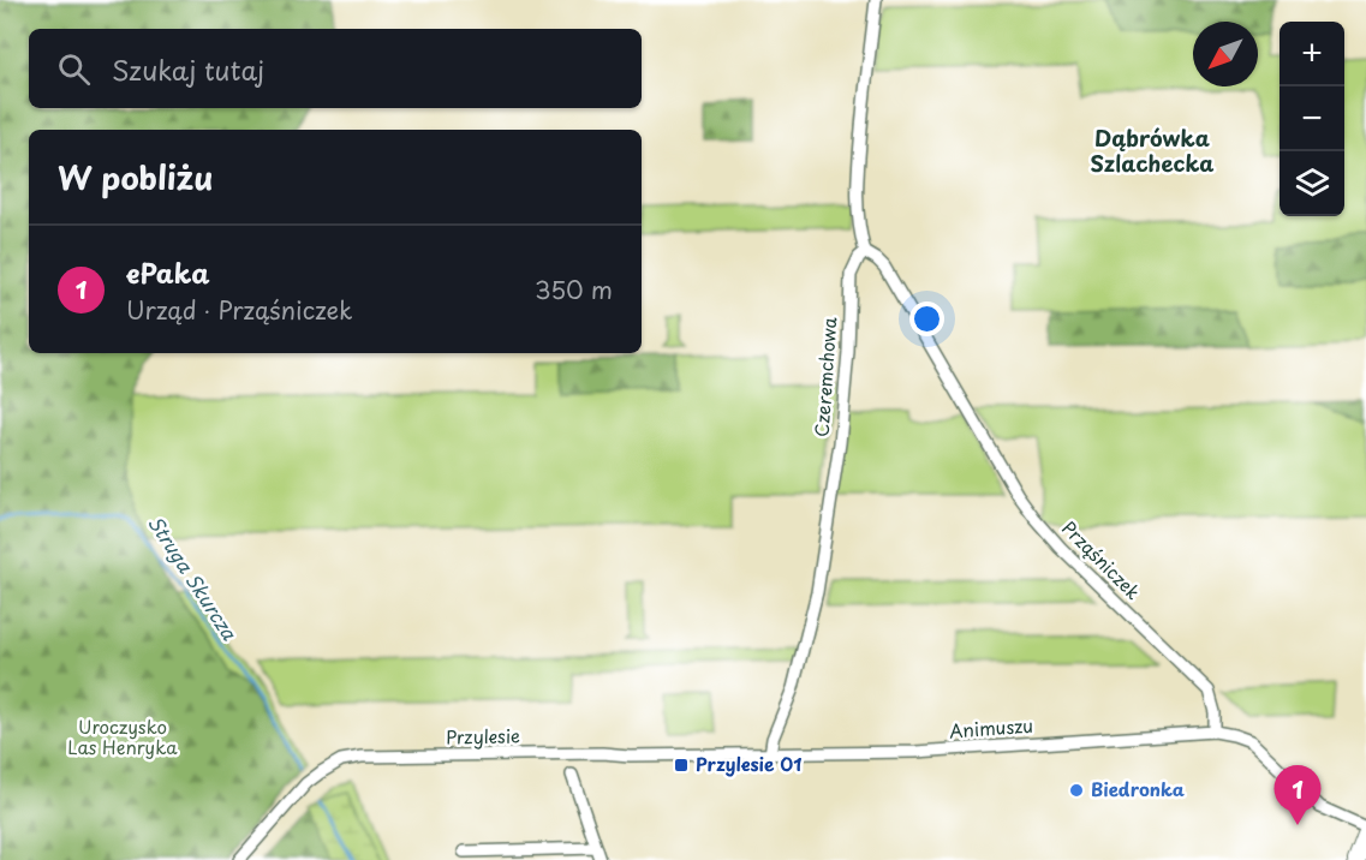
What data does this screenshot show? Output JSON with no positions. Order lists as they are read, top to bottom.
{
  "streets": {
    "street": [
      "Czeremchowa",
      "Prząśniczek",
      "Animuszu",
      "Przylesie"
    ]
  },
  "crossings": [
    ["Czeremchowa", "Prząśniczek"],
    ["Czeremchowa", "Animuszu"],
    ["Czeremchowa", "Przylesie"],
    ["Prząśniczek", "Animuszu"],
    ["Animuszu", "Przylesie"]
  ],
  "districts": ["Dąbrówka Szlachecka"],
  "water": ["Struga Skurcza"],
  "parks": ["Uroczysko Las Henryka"],
  "places": {
    "transit": ["Przylesie 01"],
    "other": ["Biedronka"]
  },
  "north": "bottom left",
  "page": {
    "map_buttons": ["+", "−"],
    "search": "Szukaj tutaj",
    "heading": "W pobliżu",
    "list": [
      {
        "mark": "1",
        "name": "ePaka",
        "note": "Urząd · Prząśniczek",
        "value": "350 m"
      }
    ],
    "pins": "1"
  }
}
